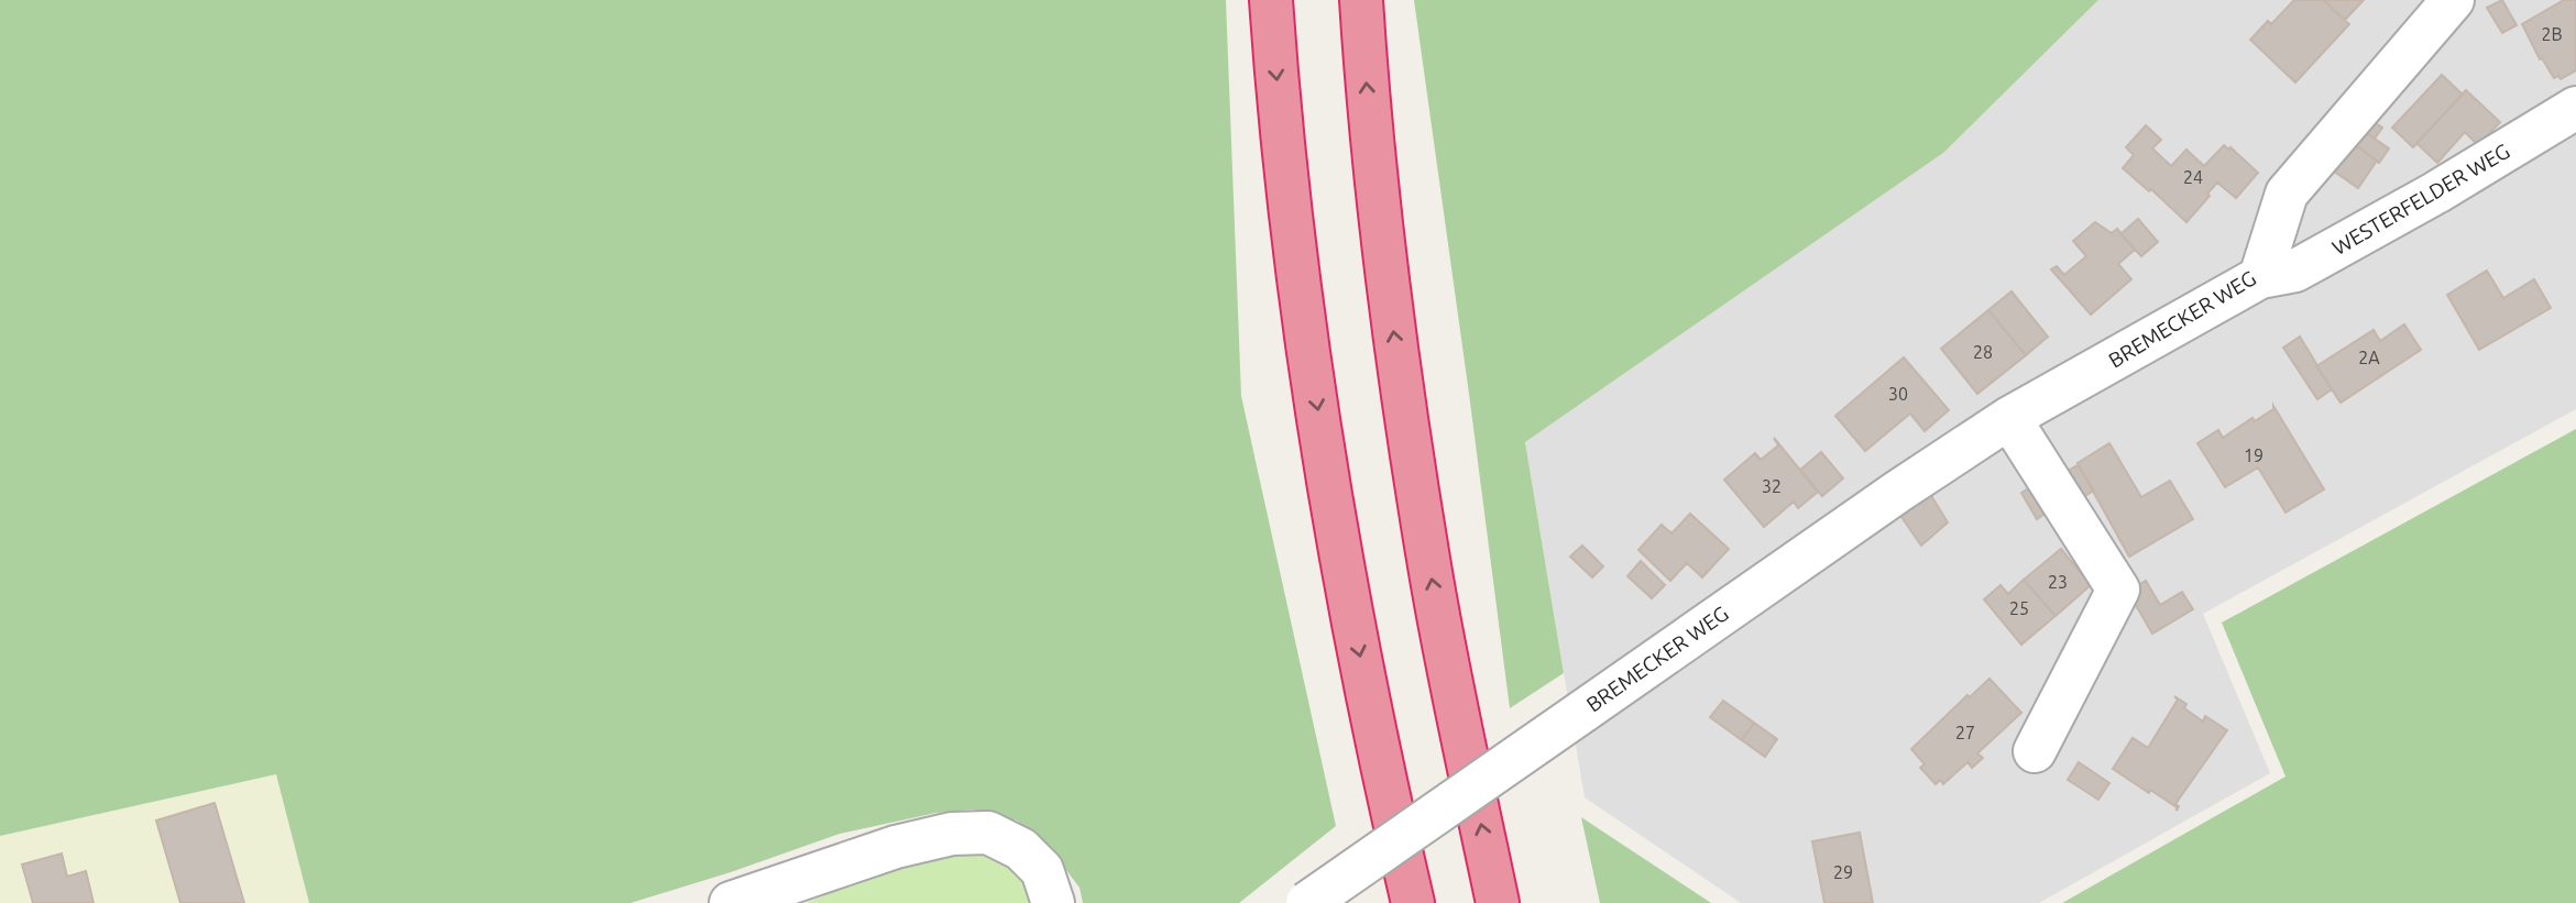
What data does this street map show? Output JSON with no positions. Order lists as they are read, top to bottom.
{
  "streets": {
    "street": ["WESTERFELDER WEG", "BREMECKER WEG"]
  },
  "crossings": [
    ["WESTERFELDER WEG", "BREMECKER WEG"]
  ],
  "house_numbers": [
    "2B",
    "24",
    "28",
    "2A",
    "30",
    "19",
    "32",
    "23",
    "25",
    "27",
    "29"
  ]
}
